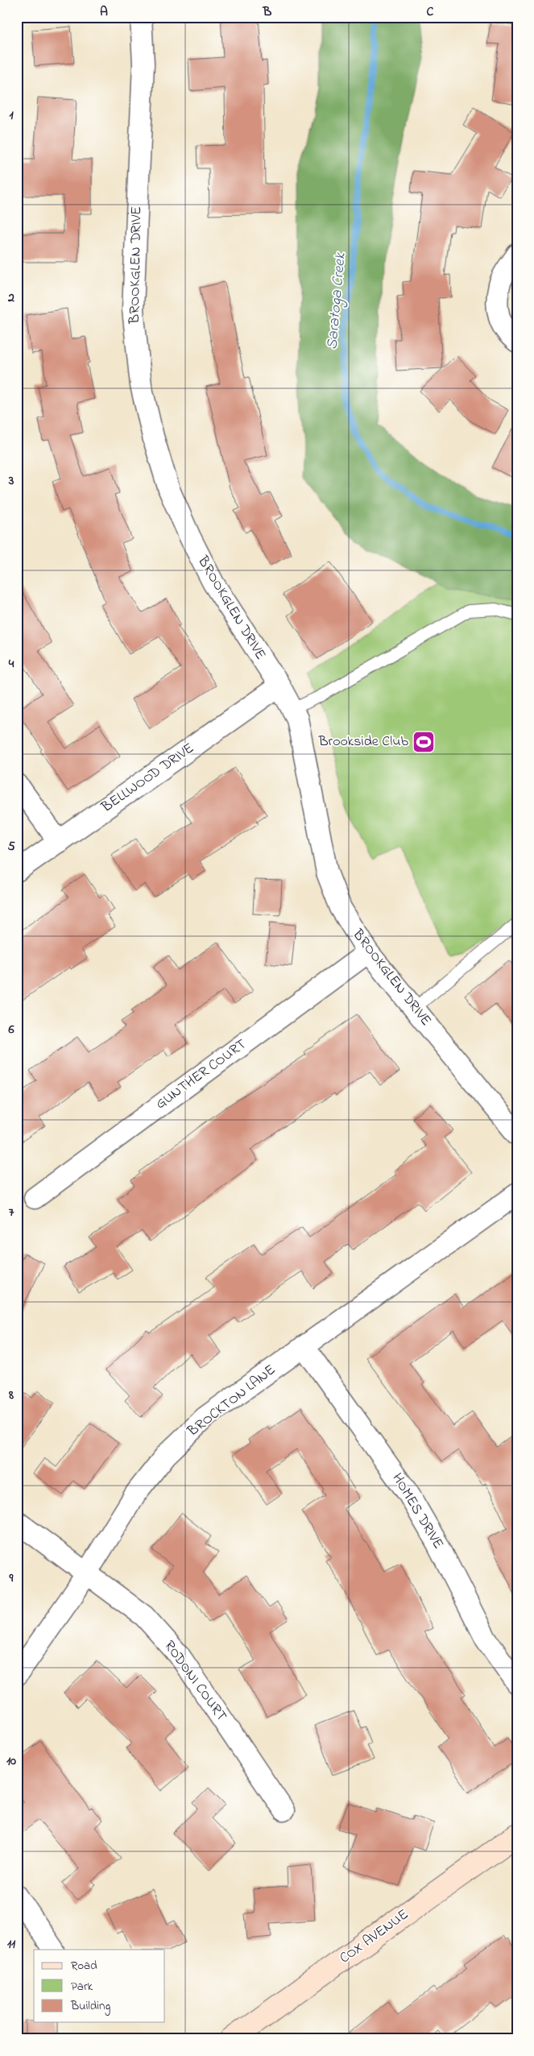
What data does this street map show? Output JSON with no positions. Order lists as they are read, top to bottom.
{
  "streets": {
    "main road": ["COX AVENUE"],
    "street": [
      "BROOKGLEN DRIVE",
      "BELLWOOD DRIVE",
      "GUNTHER COURT",
      "BROCKTON LANE",
      "HOMES DRIVE",
      "RODONI COURT"
    ]
  },
  "crossings": [
    ["BROOKGLEN DRIVE", "BELLWOOD DRIVE"],
    ["BROOKGLEN DRIVE", "GUNTHER COURT"],
    ["BROCKTON LANE", "HOMES DRIVE"],
    ["BROCKTON LANE", "RODONI COURT"]
  ],
  "water": ["Saratoga Creek"],
  "places": {
    "sports": ["Brookside Club"]
  },
  "legend": ["Road", "Park", "Building"],
  "grid": {
    "columns": ["A", "B", "C"],
    "rows": [
      "1",
      "2",
      "3",
      "4",
      "5",
      "6",
      "7",
      "8",
      "9",
      "10",
      "11"
    ]
  }
}
